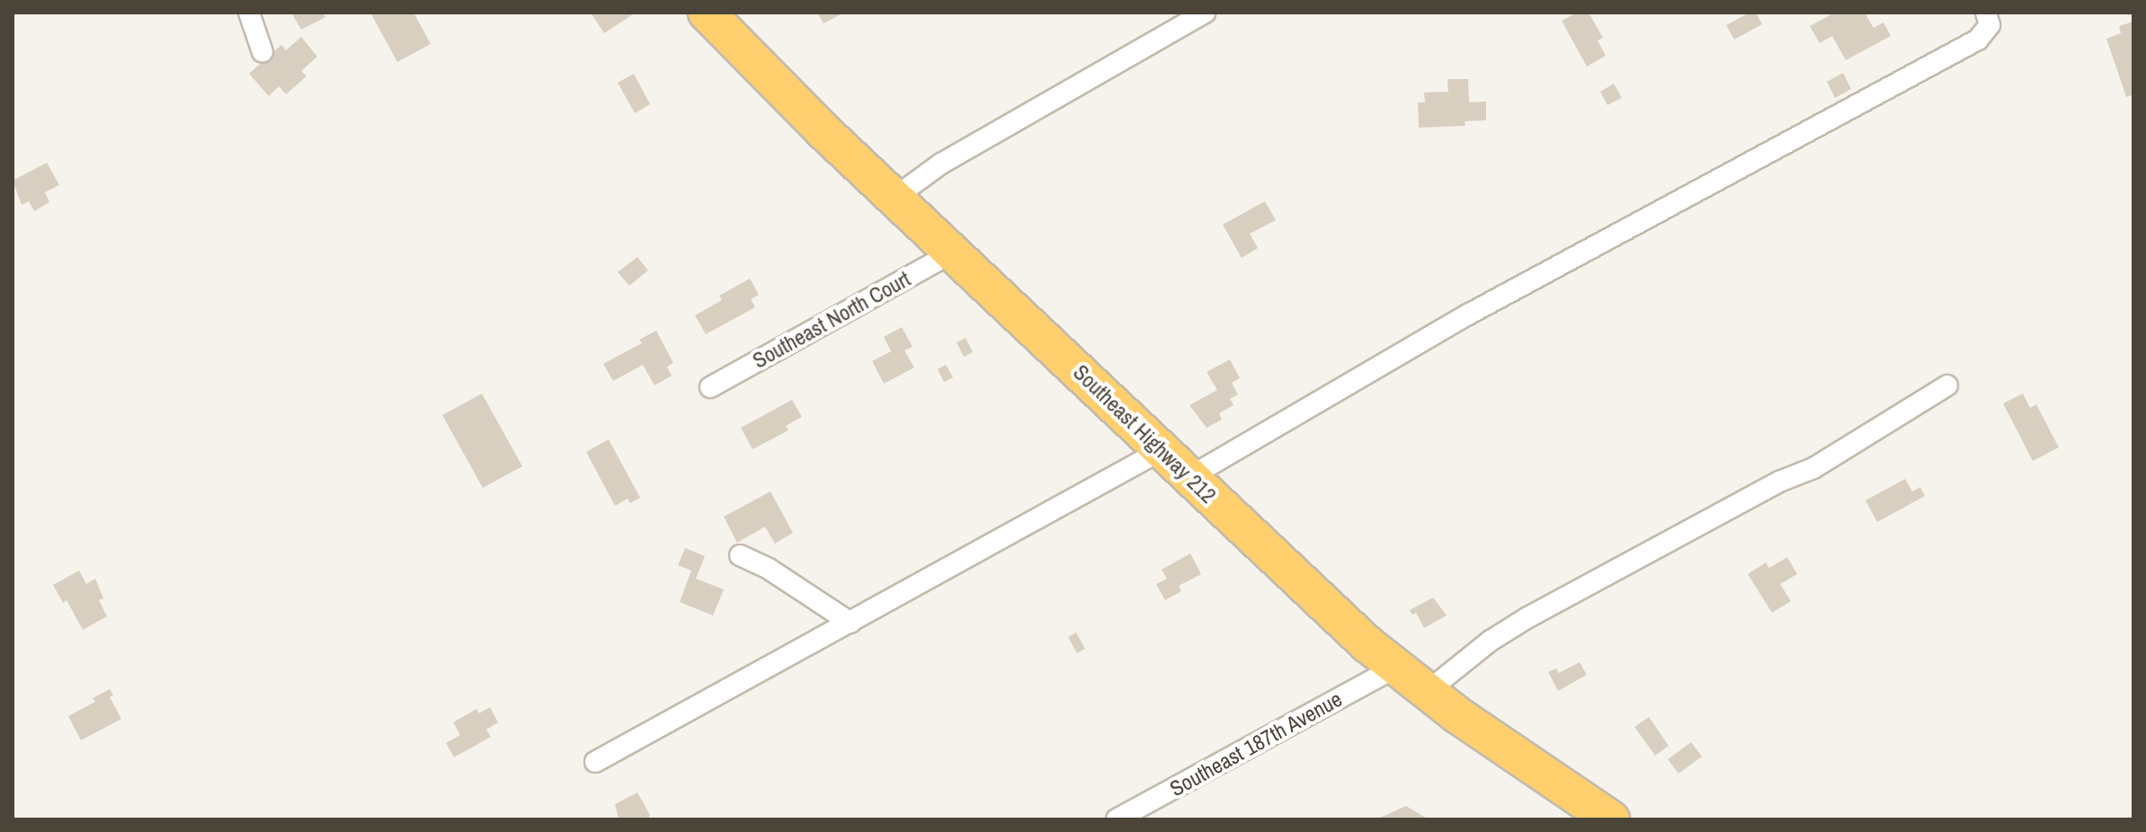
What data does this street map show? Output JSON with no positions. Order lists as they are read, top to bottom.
{
  "streets": {
    "highway": ["Southeast Highway 212"],
    "street": ["Southeast North Court", "Southeast 187th Avenue"]
  },
  "crossings": [
    ["Southeast North Court", "Southeast Highway 212"],
    ["Southeast Highway 212", "Southeast 187th Avenue"]
  ]
}
